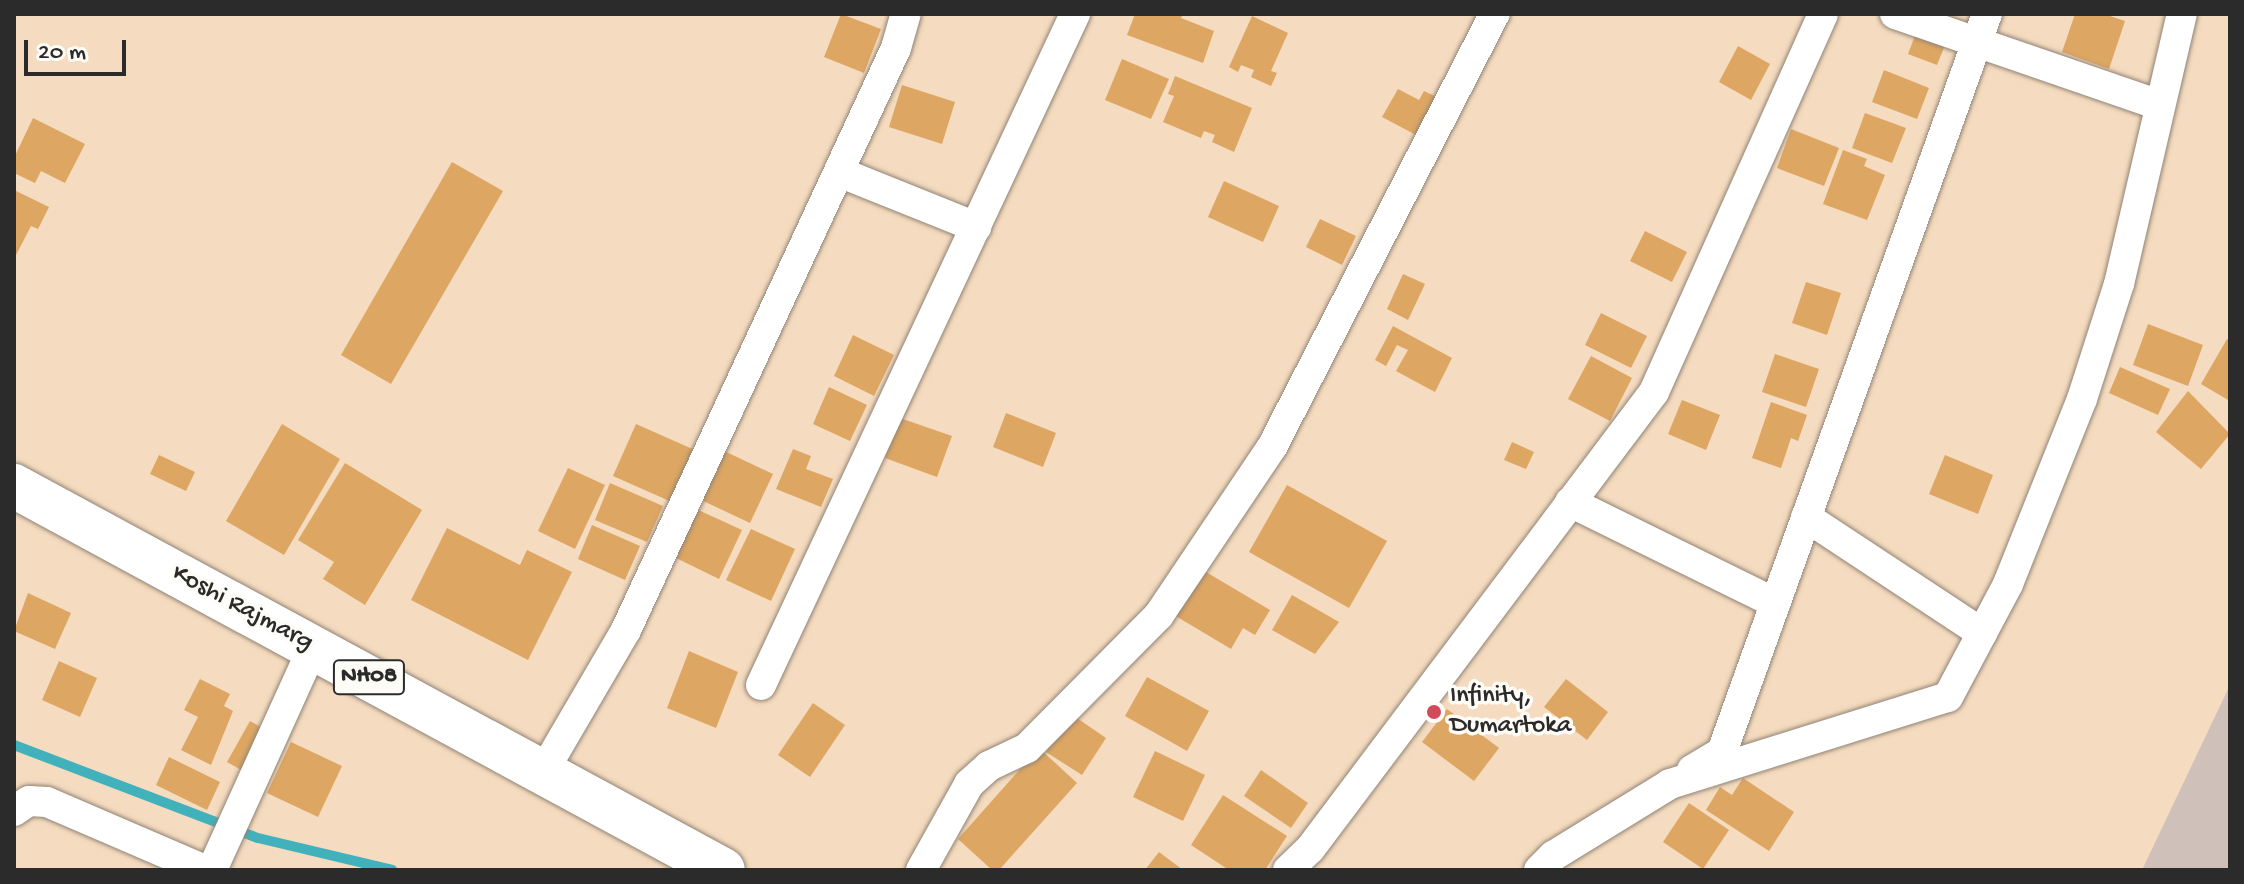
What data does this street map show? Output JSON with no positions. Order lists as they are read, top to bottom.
{
  "streets": {
    "main road": ["Koshi Rajmarg", "NH08"]
  },
  "places": ["Infinity, Dumartoka"],
  "scale_bar": "20 m"
}
